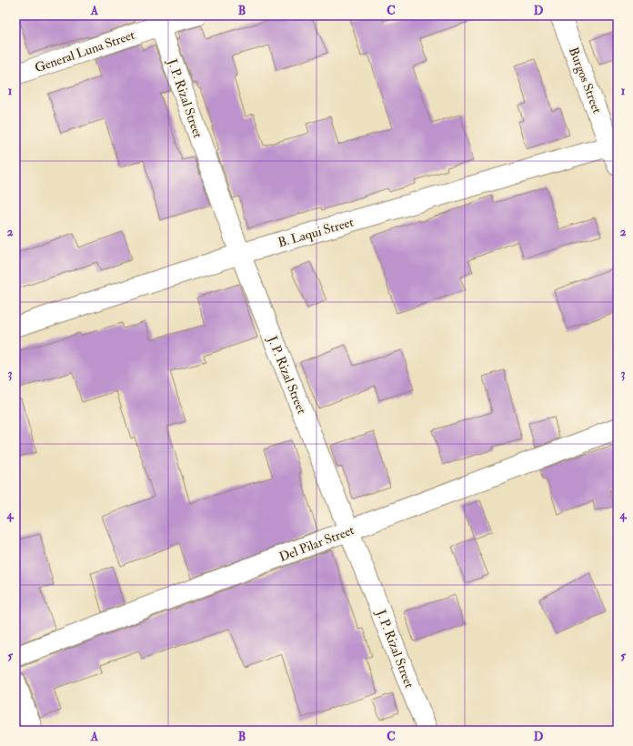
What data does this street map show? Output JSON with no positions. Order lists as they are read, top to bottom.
{
  "streets": {
    "street": [
      "General Luna Street",
      "Burgos Street",
      "J. P. Rizal Street",
      "B. Laqui Street",
      "Del Pilar Street"
    ]
  },
  "crossings": [
    ["General Luna Street", "J. P. Rizal Street"],
    ["Burgos Street", "B. Laqui Street"],
    ["J. P. Rizal Street", "B. Laqui Street"],
    ["J. P. Rizal Street", "Del Pilar Street"]
  ],
  "grid": {
    "columns": [
      "A",
      "B",
      "C",
      "D"
    ],
    "rows": [
      "1",
      "2",
      "3",
      "4",
      "5"
    ]
  }
}
